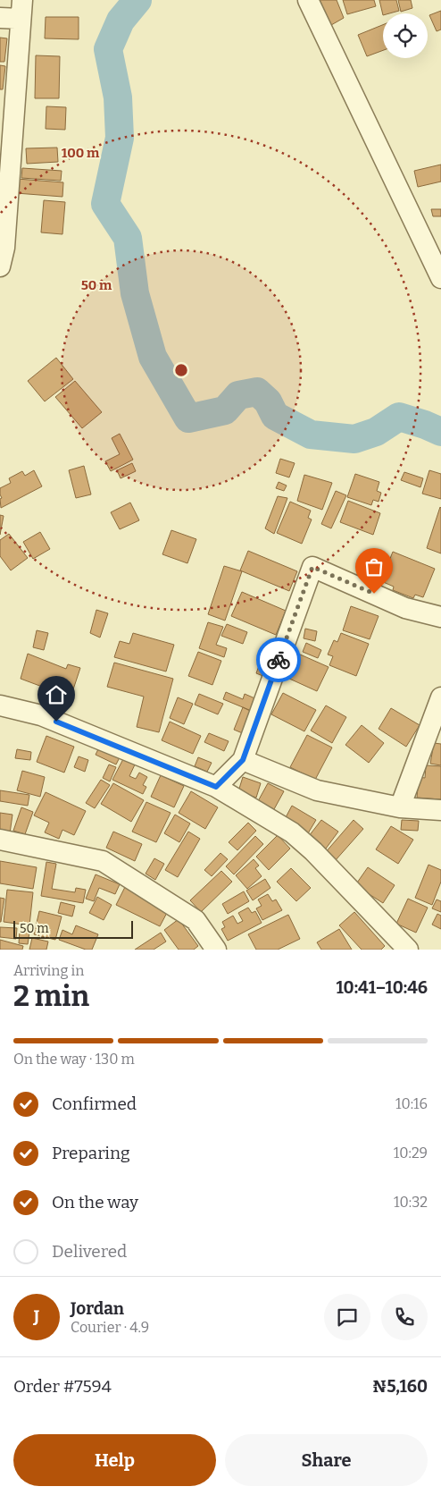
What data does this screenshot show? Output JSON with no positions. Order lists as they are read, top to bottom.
{
  "scale_bar": "50 m",
  "page": {
    "scale": "50 m",
    "heading": ["2 min", "Arriving in", "10:41–10:46"],
    "panel": [
      "Jordan",
      "Courier · 4.9",
      "Order #7594",
      "₦5,160"
    ],
    "bar": "On the way · 130 m",
    "list": [
      ["Confirmed", "10:16"],
      ["Preparing", "10:29"],
      ["On the way", "10:32"],
      "Delivered"
    ],
    "round": "J",
    "buttons": ["Help", "Share"]
  },
  "rings": ["100 m", "50 m"]
}
